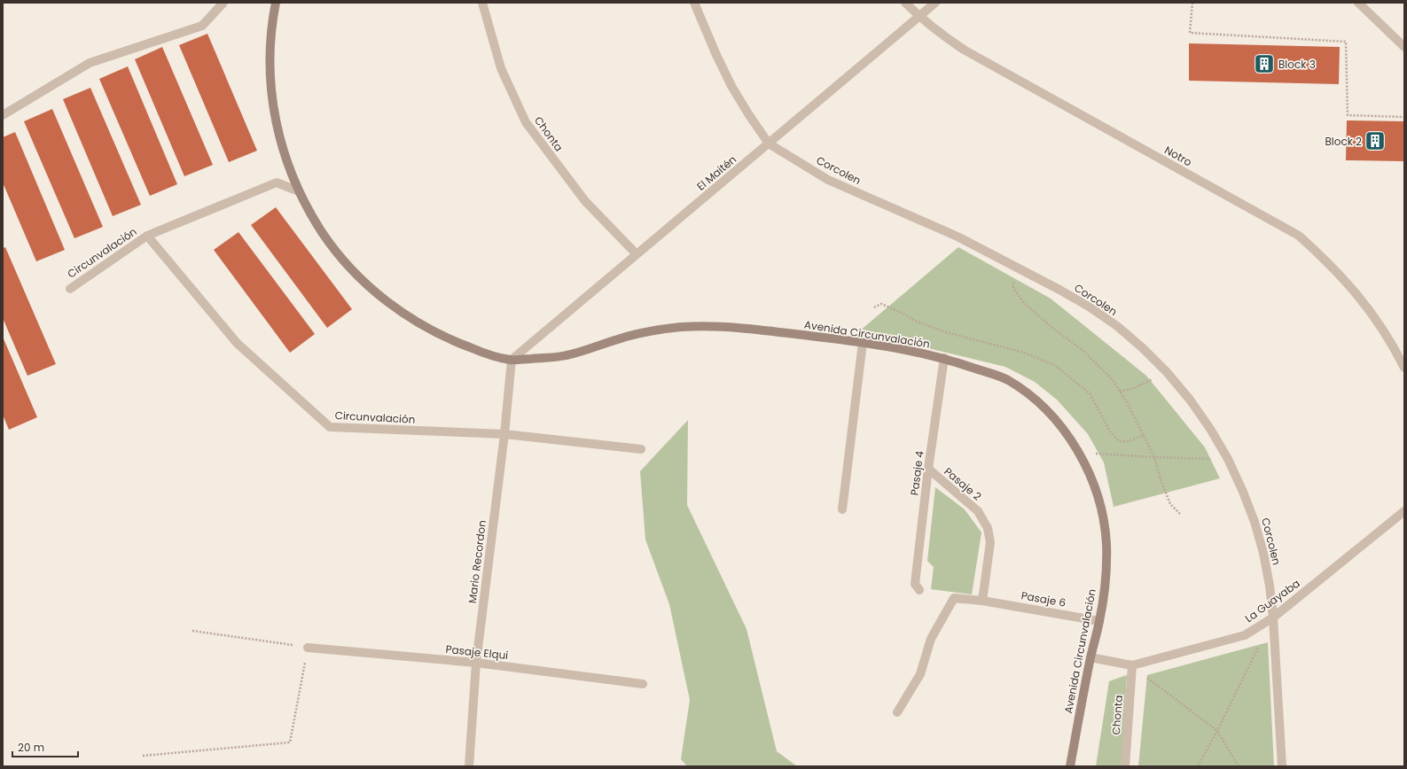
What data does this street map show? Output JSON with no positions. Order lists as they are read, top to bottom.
{
  "streets": {
    "street": [
      "Chonta",
      "Notro",
      "Corcolen",
      "El Maitén",
      "Circunvalación",
      "Avenida Circunvalación",
      "Pasaje 4",
      "Pasaje 2",
      "Mario Recordon",
      "Pasaje 6",
      "La Guayaba",
      "Pasaje Elqui"
    ]
  },
  "crossings": [
    ["Chonta", "El Maitén"],
    ["Chonta", "La Guayaba"],
    ["Notro", "El Maitén"],
    ["Corcolen", "El Maitén"],
    ["Corcolen", "La Guayaba"],
    ["El Maitén", "Avenida Circunvalación"],
    ["El Maitén", "Mario Recordon"],
    ["Circunvalación", "Avenida Circunvalación"],
    ["Circunvalación", "Mario Recordon"],
    ["Avenida Circunvalación", "Pasaje 4"],
    ["Avenida Circunvalación", "Mario Recordon"],
    ["Avenida Circunvalación", "Pasaje 6"],
    ["Avenida Circunvalación", "La Guayaba"],
    ["Pasaje 4", "Pasaje 2"],
    ["Pasaje 2", "Pasaje 6"],
    ["Mario Recordon", "Pasaje Elqui"]
  ],
  "places": {
    "building": ["Block 3", "Block 2"]
  },
  "scale_bar": "20 m"
}
